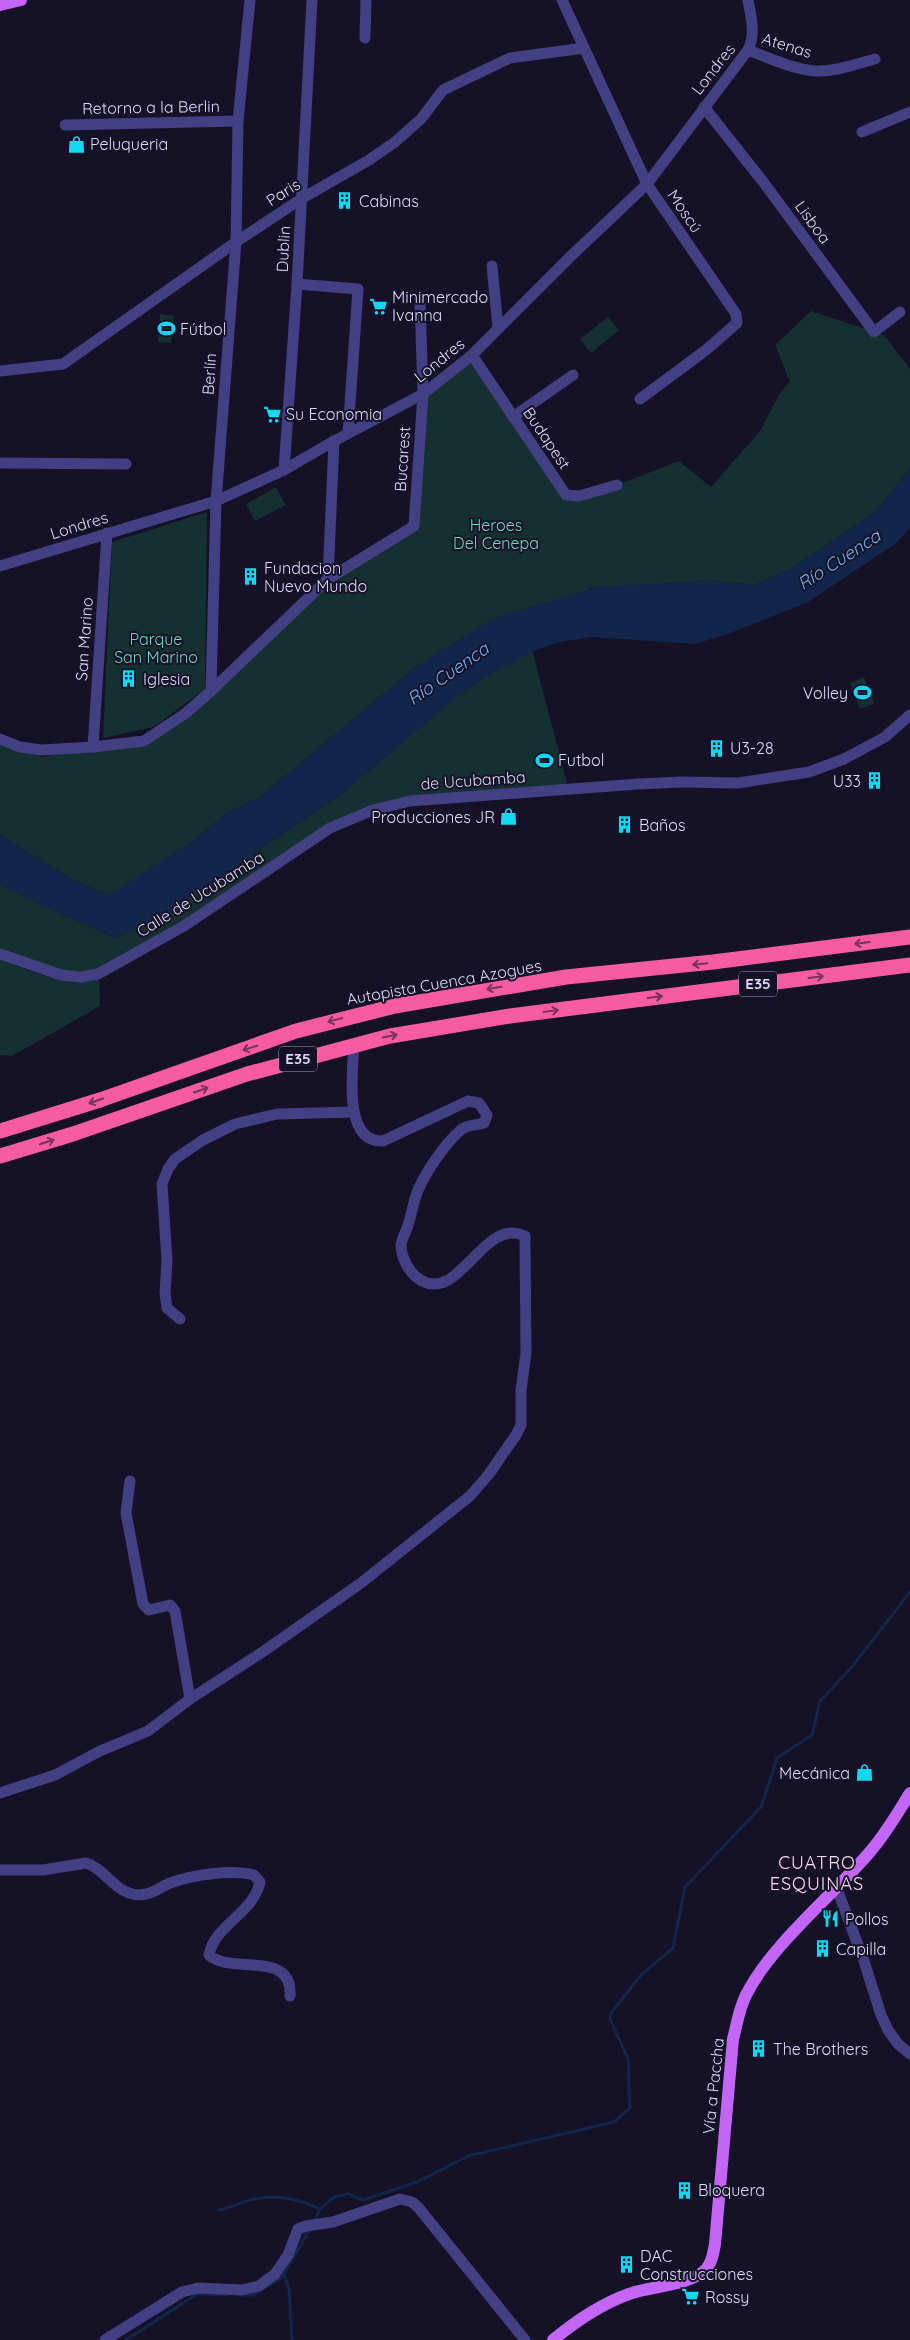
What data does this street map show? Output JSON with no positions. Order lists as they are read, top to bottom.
{
  "streets": {
    "highway": ["Autopista Cuenca Azogues", "E35"],
    "main road": ["Vía a Paccha"],
    "street": [
      "Atenas",
      "Londres",
      "Retorno a la Berlin",
      "Paris",
      "Moscú",
      "Lisboa",
      "Dublin",
      "Berlín",
      "Budapest",
      "Bucarest",
      "San Marino",
      "de Ucubamba",
      "Calle de Ucubamba"
    ]
  },
  "crossings": [
    ["Atenas", "Londres"],
    ["Londres", "Moscú"],
    ["Londres", "Lisboa"],
    ["Londres", "Dublin"],
    ["Londres", "Berlín"],
    ["Londres", "Budapest"],
    ["Londres", "Bucarest"],
    ["Londres", "San Marino"],
    ["Retorno a la Berlin", "Berlín"],
    ["Paris", "Moscú"],
    ["Paris", "Dublin"],
    ["Paris", "Berlín"],
    ["de Ucubamba", "Calle de Ucubamba"]
  ],
  "districts": ["CUATRO ESQUINAS"],
  "water": ["Río Cuenca"],
  "parks": ["Heroes Del Cenepa", "Parque San Marino"],
  "places": {
    "shop": ["Peluqueria", "Producciones JR", "Mecánica"],
    "building": [
      "Cabinas",
      "Fundacion Nuevo Mundo",
      "Iglesia",
      "U3-28",
      "U33",
      "Baños",
      "Capilla",
      "The Brothers",
      "Bloquera",
      "DAC Construcciones"
    ],
    "supermarket": ["Minimercado Ivanna", "Su Economia", "Rossy"],
    "sports": ["Fútbol", "Volley", "Futbol"],
    "restaurant": ["Pollos"]
  }
}
